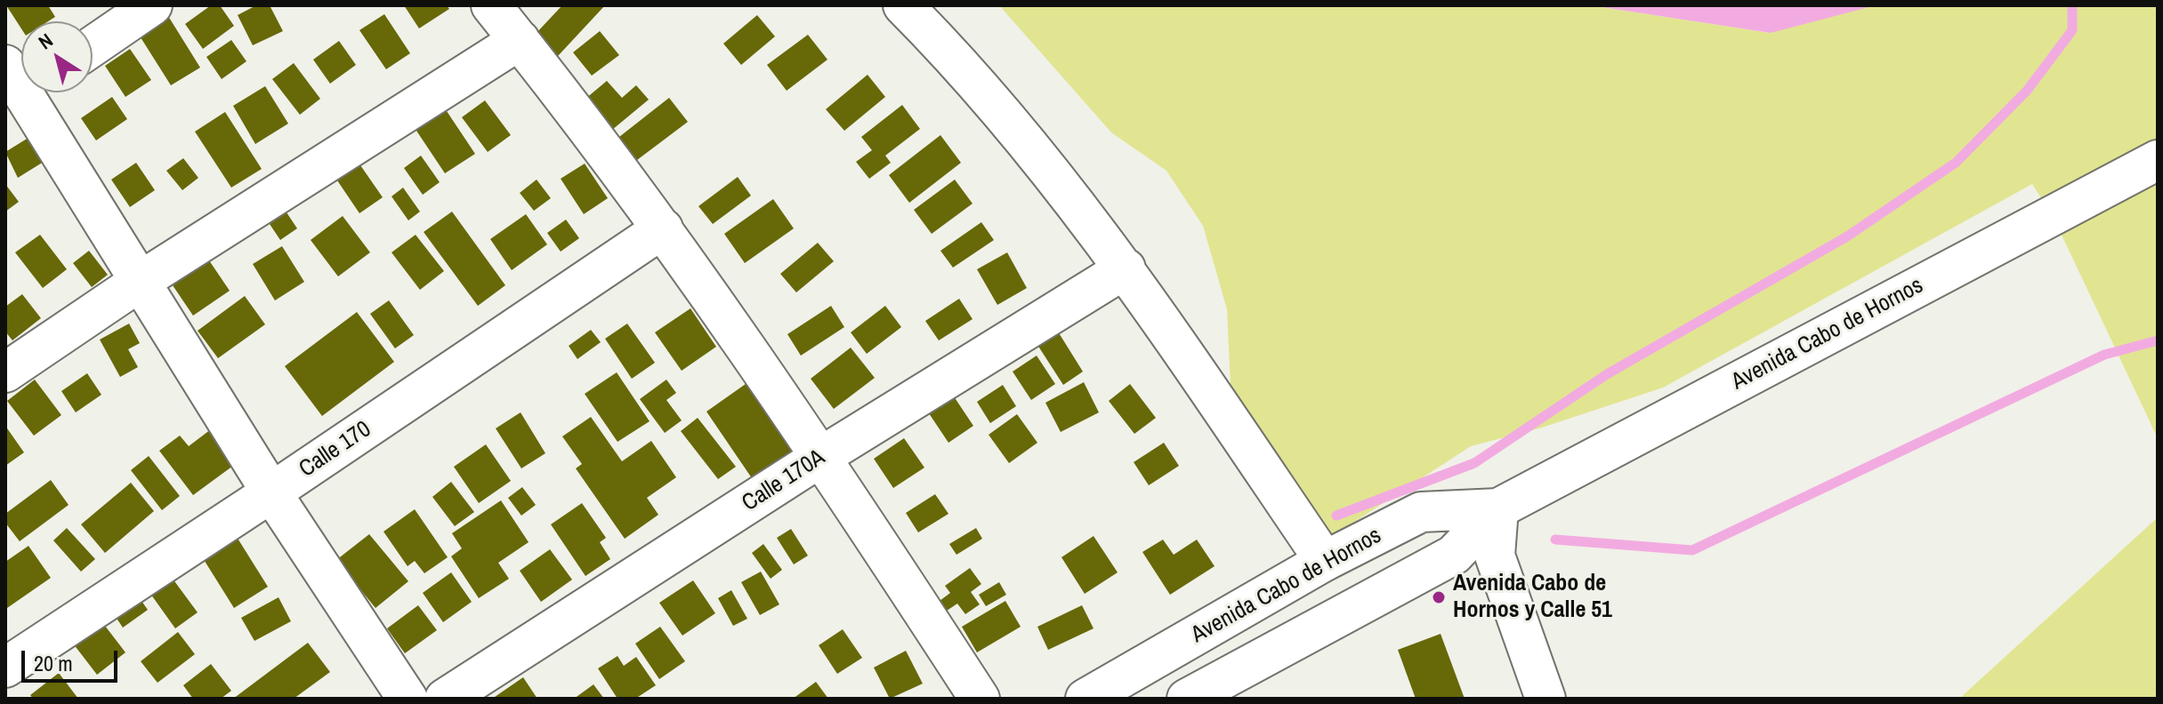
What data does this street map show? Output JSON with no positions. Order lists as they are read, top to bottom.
{
  "streets": {
    "street": ["Avenida Cabo de Hornos", "Calle 170", "Calle 170A"]
  },
  "places": ["Avenida Cabo de Hornos y Calle 51"],
  "scale_bar": "20 m",
  "north": "top left"
}
